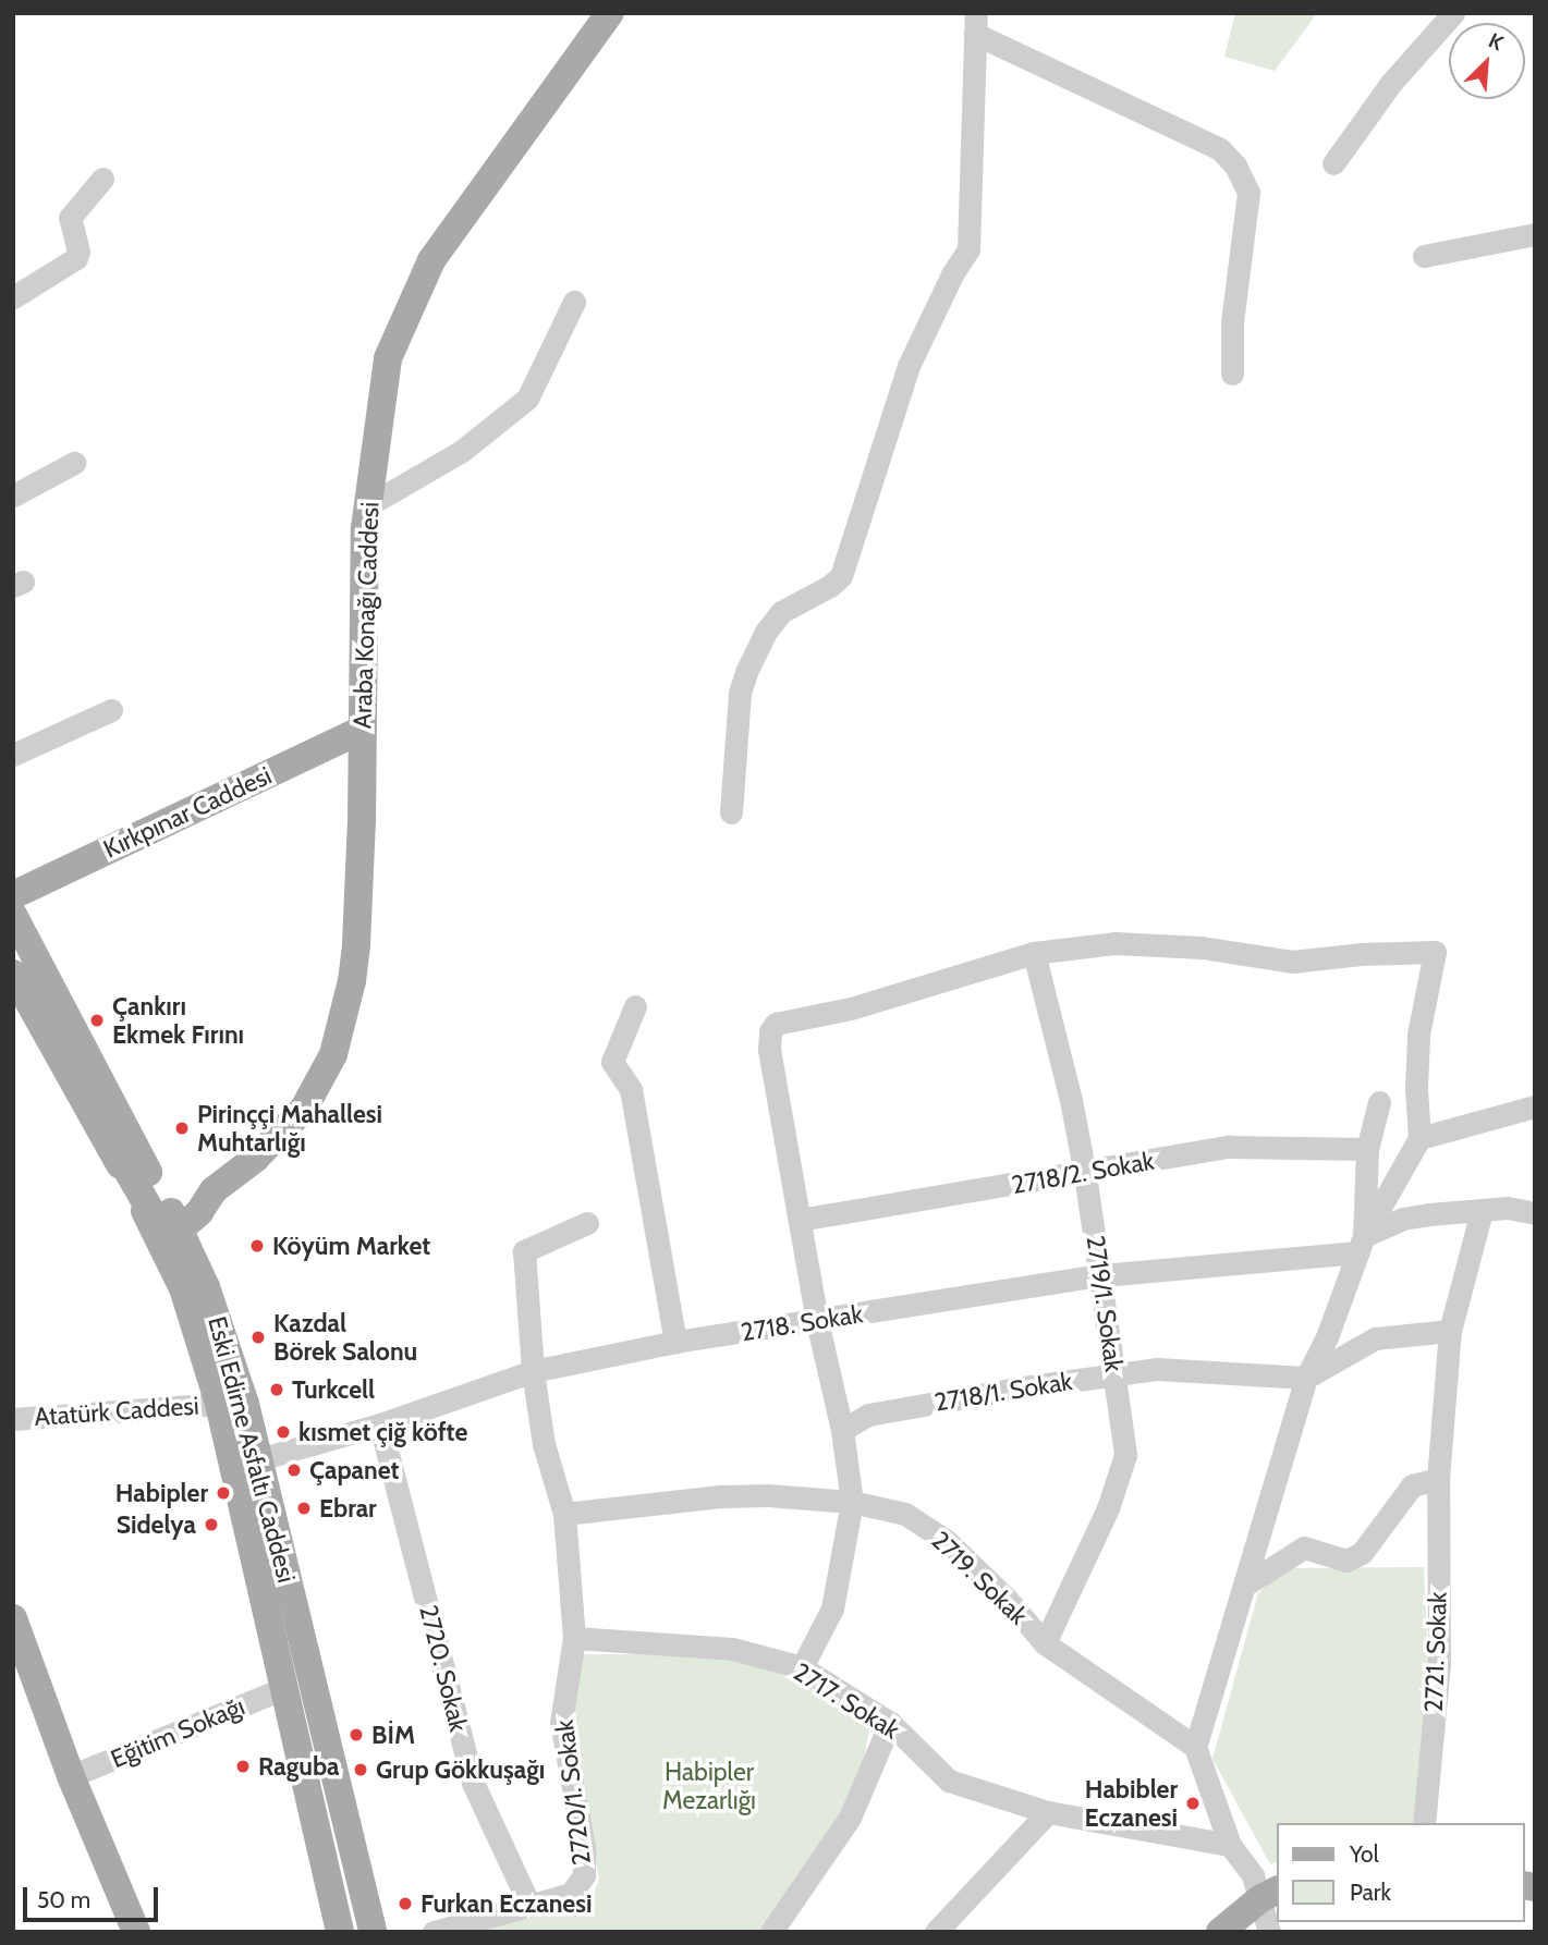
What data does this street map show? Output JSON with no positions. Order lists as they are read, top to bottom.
{
  "streets": {
    "main road": ["Araba Konağı Caddesi", "Kırkpınar Caddesi", "Eski Edirne Asfaltı Caddesi"],
    "street": [
      "2718/2. Sokak",
      "2719/1. Sokak",
      "2718. Sokak",
      "2718/1. Sokak",
      "Atatürk Caddesi",
      "2719. Sokak",
      "2721. Sokak",
      "2720. Sokak",
      "2717. Sokak",
      "Eğitim Sokağı",
      "2720/1. Sokak"
    ]
  },
  "crossings": [
    ["Araba Konağı Caddesi", "Kırkpınar Caddesi"],
    ["2718/2. Sokak", "2719/1. Sokak"],
    ["2719/1. Sokak", "2718. Sokak"],
    ["2719/1. Sokak", "2718/1. Sokak"],
    ["2719/1. Sokak", "2719. Sokak"],
    ["2718. Sokak", "Eski Edirne Asfaltı Caddesi"],
    ["2718. Sokak", "2721. Sokak"],
    ["2718. Sokak", "2720. Sokak"],
    ["Atatürk Caddesi", "Eski Edirne Asfaltı Caddesi"],
    ["Eski Edirne Asfaltı Caddesi", "Eğitim Sokağı"],
    ["2720. Sokak", "2720/1. Sokak"],
    ["2717. Sokak", "2720/1. Sokak"]
  ],
  "parks": ["Habipler Mezarlığı"],
  "places": [
    "Çankırı Ekmek Fırını",
    "Pirinççi Mahallesi Muhtarlığı",
    "Köyüm Market",
    "Kazdal Börek Salonu",
    "Turkcell",
    "kısmet çiğ köfte",
    "Çapanet",
    "Habipler",
    "Ebrar",
    "Sidelya",
    "BİM",
    "Raguba",
    "Grup Gökkuşağı",
    "Habibler Eczanesi",
    "Furkan Eczanesi"
  ],
  "legend": ["Yol", "Park"],
  "scale_bar": "50 m",
  "north": "top right"
}
